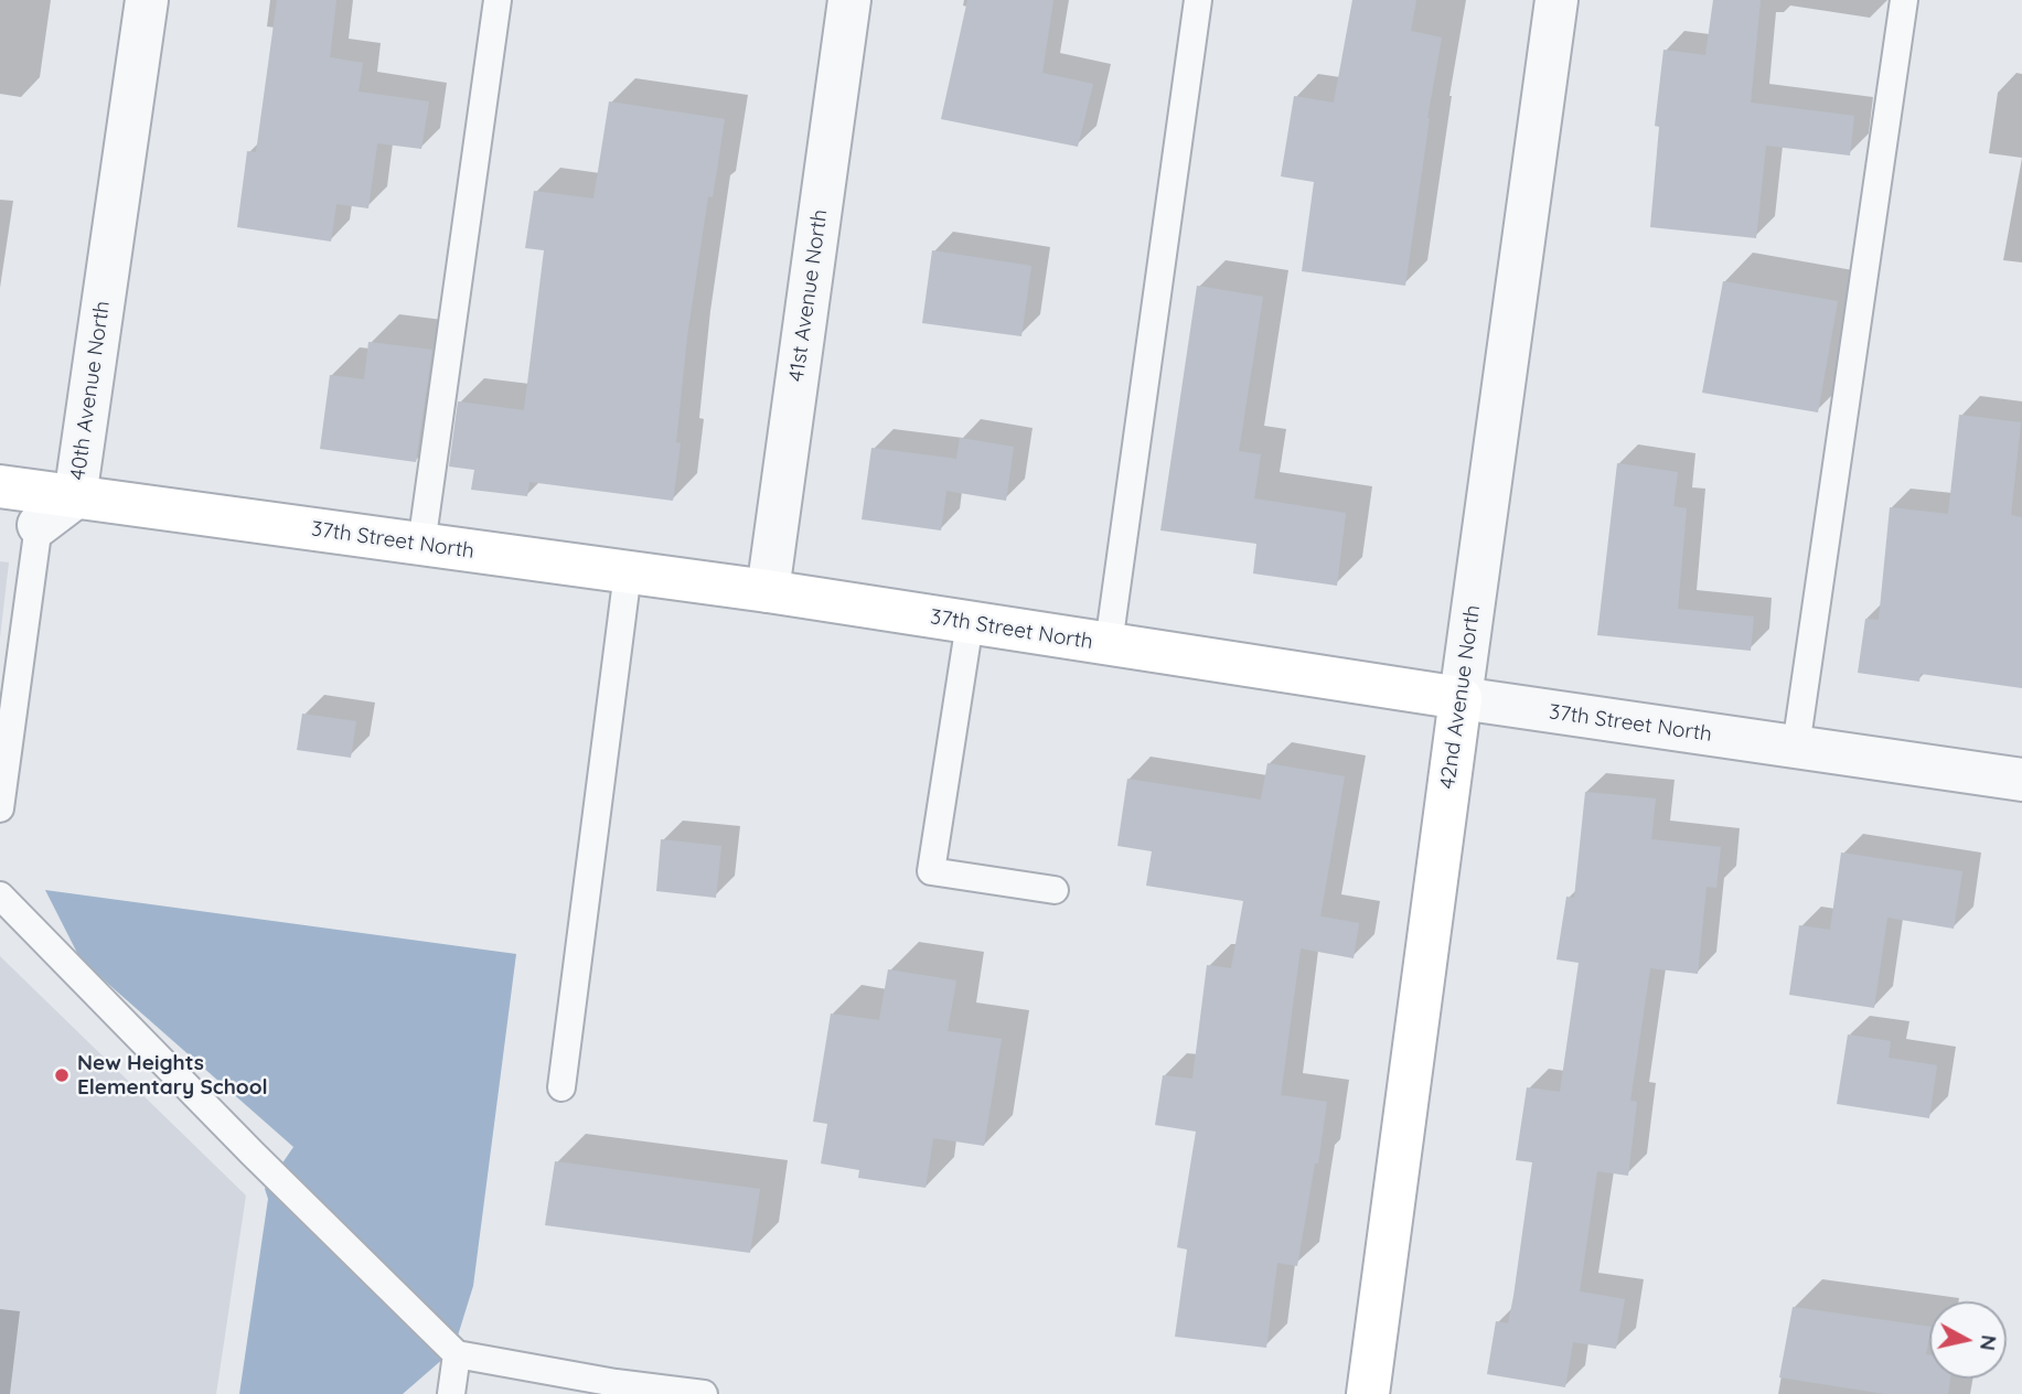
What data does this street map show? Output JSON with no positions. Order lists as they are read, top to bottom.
{
  "streets": {
    "street": [
      "41st Avenue North",
      "40th Avenue North",
      "37th Street North",
      "42nd Avenue North"
    ]
  },
  "crossings": [
    ["41st Avenue North", "37th Street North"],
    ["40th Avenue North", "37th Street North"],
    ["37th Street North", "42nd Avenue North"]
  ],
  "places": ["New Heights Elementary School"],
  "north": "right"
}
